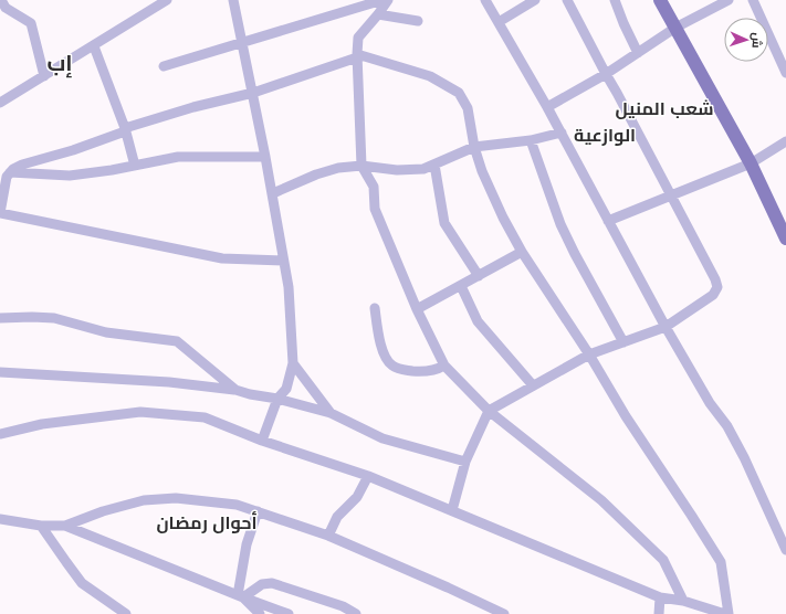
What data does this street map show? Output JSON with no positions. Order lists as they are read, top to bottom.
{
  "districts": [
    "إب",
    "شعب المنيل",
    "الوازعية",
    "أحوال رمضان"
  ],
  "north": "right"
}
